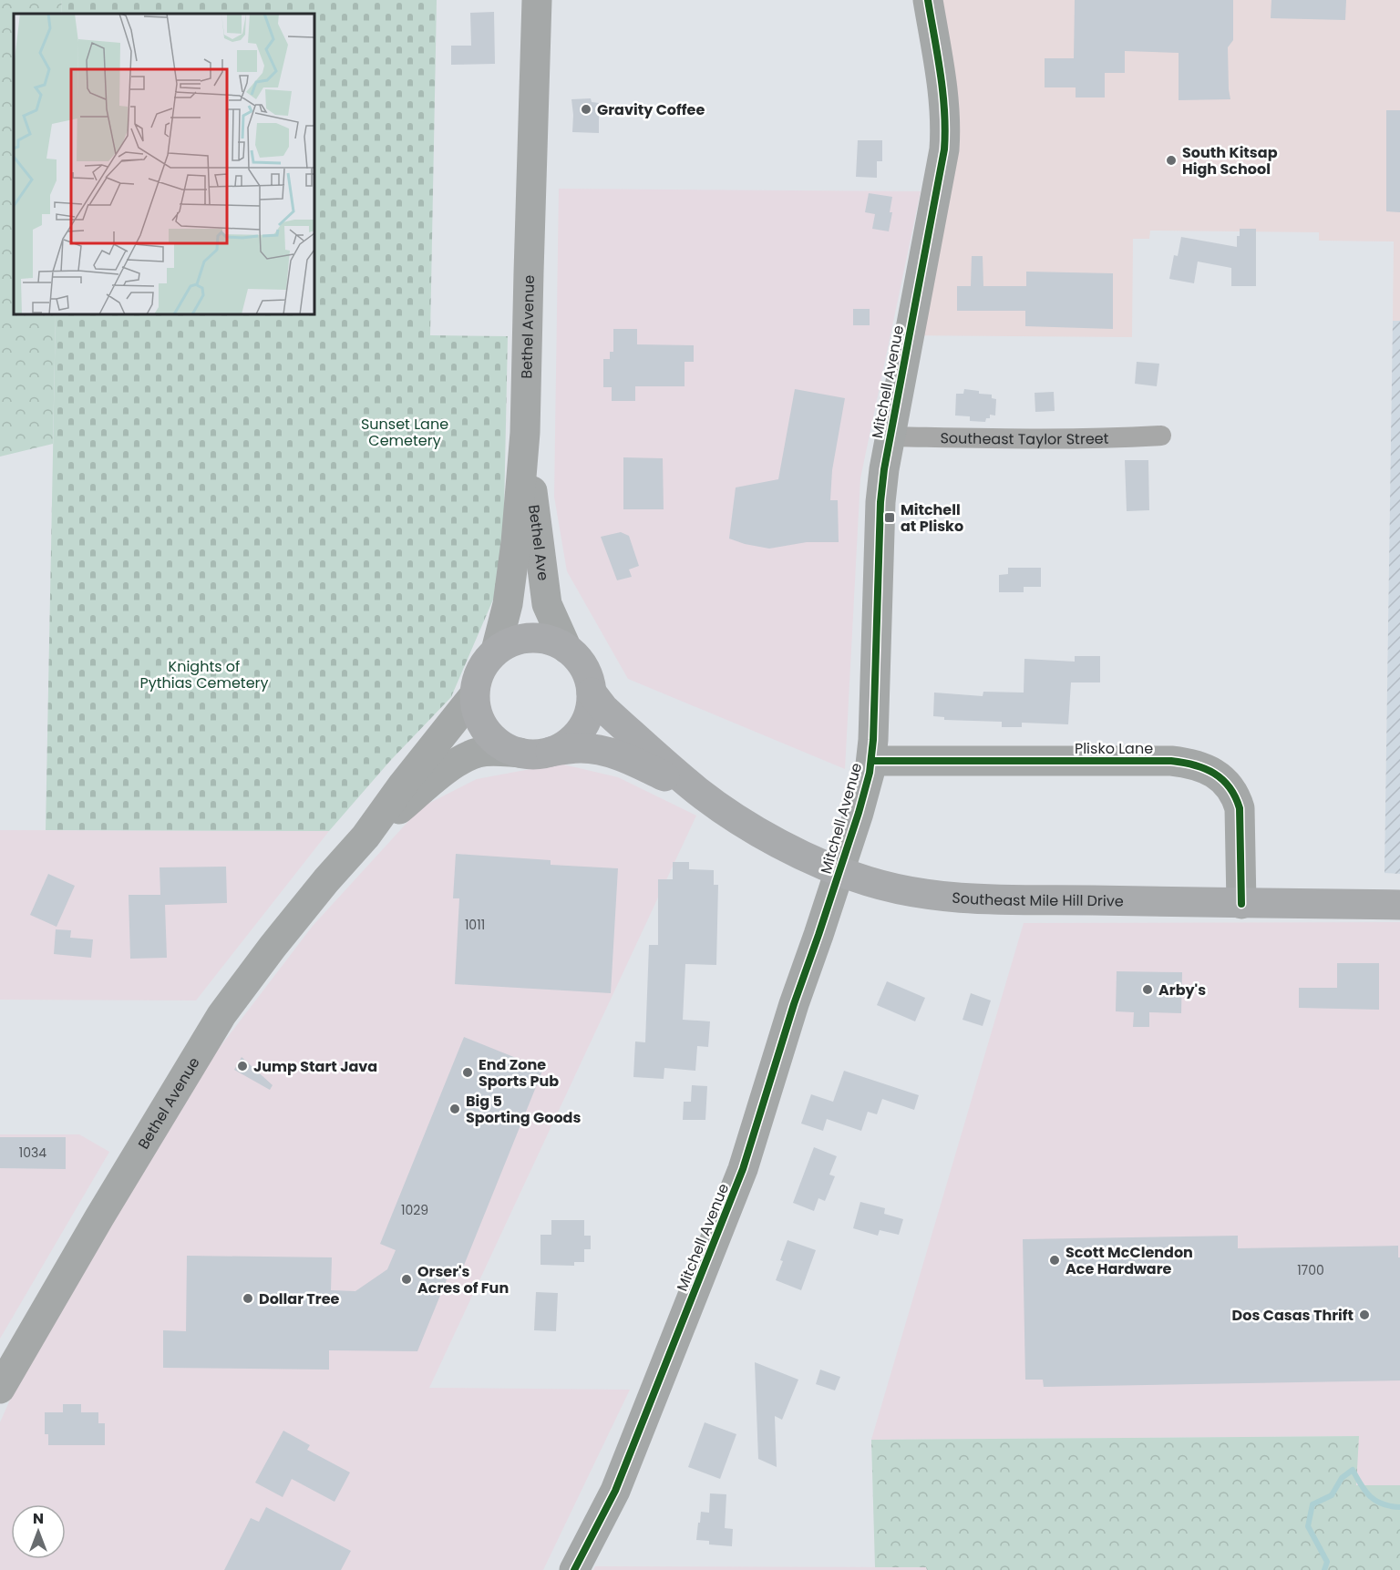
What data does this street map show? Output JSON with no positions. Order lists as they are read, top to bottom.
{
  "streets": {
    "main road": ["Southeast Mile Hill Drive"],
    "street": [
      "Bethel Avenue",
      "Mitchell Avenue",
      "Southeast Taylor Street",
      "Bethel Ave",
      "Plisko Lane"
    ]
  },
  "crossings": [
    ["Bethel Avenue", "Bethel Ave"],
    ["Bethel Avenue", "Southeast Mile Hill Drive"],
    ["Mitchell Avenue", "Southeast Taylor Street"],
    ["Mitchell Avenue", "Plisko Lane"],
    ["Bethel Ave", "Southeast Mile Hill Drive"],
    ["Plisko Lane", "Southeast Mile Hill Drive"]
  ],
  "parks": ["Sunset Lane Cemetery", "Knights of Pythias Cemetery"],
  "places": {
    "other": [
      "Gravity Coffee",
      "South Kitsap High School",
      "Arby's",
      "Jump Start Java",
      "End Zone Sports Pub",
      "Big 5 Sporting Goods",
      "Scott McClendon Ace Hardware",
      "Orser's Acres of Fun",
      "Dollar Tree",
      "Dos Casas Thrift"
    ],
    "transit": ["Mitchell at Plisko"]
  },
  "house_numbers": [
    "1011",
    "1034",
    "1029",
    "1700"
  ],
  "north": "top"
}
